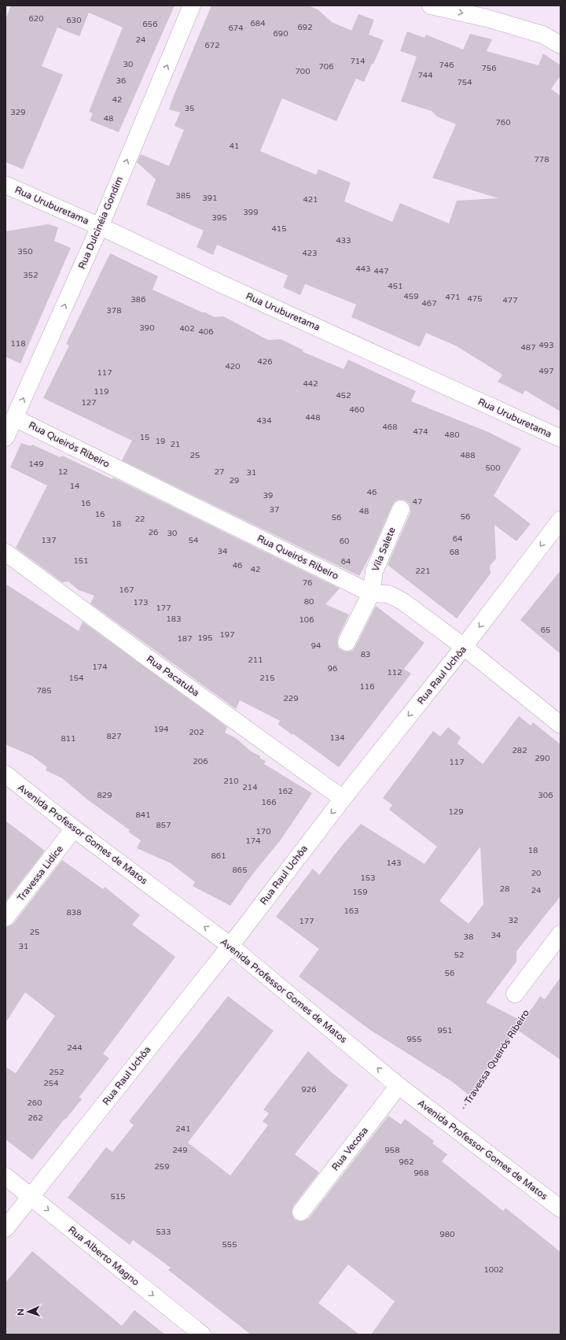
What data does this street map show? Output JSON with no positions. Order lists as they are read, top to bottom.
{
  "streets": {
    "street": [
      "Rua Uruburetama",
      "Rua Dulcinéia Gondim",
      "Rua Queirós Ribeiro",
      "Vila Salete",
      "Rua Raul Uchôa",
      "Rua Pacatuba",
      "Avenida Professor Gomes de Matos",
      "Travessa Lidice",
      "Rua Vecosa",
      "Rua Alberto Magno"
    ],
    "path": ["Travessa Queirós Ribeiro"]
  },
  "crossings": [
    ["Rua Uruburetama", "Rua Dulcinéia Gondim"],
    ["Rua Dulcinéia Gondim", "Rua Queirós Ribeiro"],
    ["Rua Queirós Ribeiro", "Vila Salete"],
    ["Rua Queirós Ribeiro", "Rua Raul Uchôa"],
    ["Rua Raul Uchôa", "Rua Pacatuba"],
    ["Rua Raul Uchôa", "Avenida Professor Gomes de Matos"],
    ["Rua Raul Uchôa", "Rua Alberto Magno"],
    ["Avenida Professor Gomes de Matos", "Travessa Lidice"],
    ["Avenida Professor Gomes de Matos", "Travessa Queirós Ribeiro"],
    ["Avenida Professor Gomes de Matos", "Rua Vecosa"]
  ],
  "one_way": [
    "Rua Dulcinéia Gondim",
    "Rua Raul Uchôa",
    "Avenida Professor Gomes de Matos",
    "Rua Alberto Magno"
  ],
  "house_numbers": [
    "620",
    "630",
    "684",
    "656",
    "692",
    "674",
    "690",
    "24",
    "672",
    "714",
    "30",
    "746",
    "706",
    "756",
    "700",
    "744",
    "36",
    "754",
    "42",
    "35",
    "329",
    "48",
    "760",
    "41",
    "778",
    "385",
    "391",
    "421",
    "399",
    "395",
    "415",
    "433",
    "350",
    "423",
    "443",
    "447",
    "352",
    "451",
    "459",
    "471",
    "475",
    "386",
    "477",
    "467",
    "378",
    "390",
    "402",
    "406",
    "118",
    "493",
    "487",
    "426",
    "420",
    "497",
    "117",
    "442",
    "119",
    "452",
    "127",
    "460",
    "448",
    "434",
    "468",
    "474",
    "480",
    "15",
    "19",
    "21",
    "25",
    "488",
    "149",
    "500",
    "12",
    "27",
    "31",
    "29",
    "14",
    "46",
    "39",
    "47",
    "16",
    "37",
    "48",
    "16",
    "56",
    "56",
    "22",
    "18",
    "26",
    "30",
    "64",
    "137",
    "54",
    "60",
    "34",
    "68",
    "151",
    "64",
    "46",
    "42",
    "221",
    "76",
    "167",
    "80",
    "173",
    "177",
    "183",
    "106",
    "65",
    "197",
    "195",
    "187",
    "94",
    "83",
    "211",
    "174",
    "96",
    "112",
    "154",
    "215",
    "116",
    "785",
    "229",
    "194",
    "202",
    "827",
    "134",
    "811",
    "282",
    "290",
    "206",
    "117",
    "210",
    "214",
    "162",
    "829",
    "306",
    "166",
    "129",
    "841",
    "857",
    "170",
    "174",
    "18",
    "861",
    "143",
    "865",
    "20",
    "153",
    "28",
    "24",
    "159",
    "163",
    "838",
    "32",
    "177",
    "25",
    "34",
    "38",
    "31",
    "52",
    "56",
    "951",
    "955",
    "244",
    "252",
    "254",
    "926",
    "260",
    "262",
    "241",
    "249",
    "958",
    "962",
    "259",
    "968",
    "515",
    "533",
    "980",
    "555",
    "1002"
  ],
  "north": "left"
}
